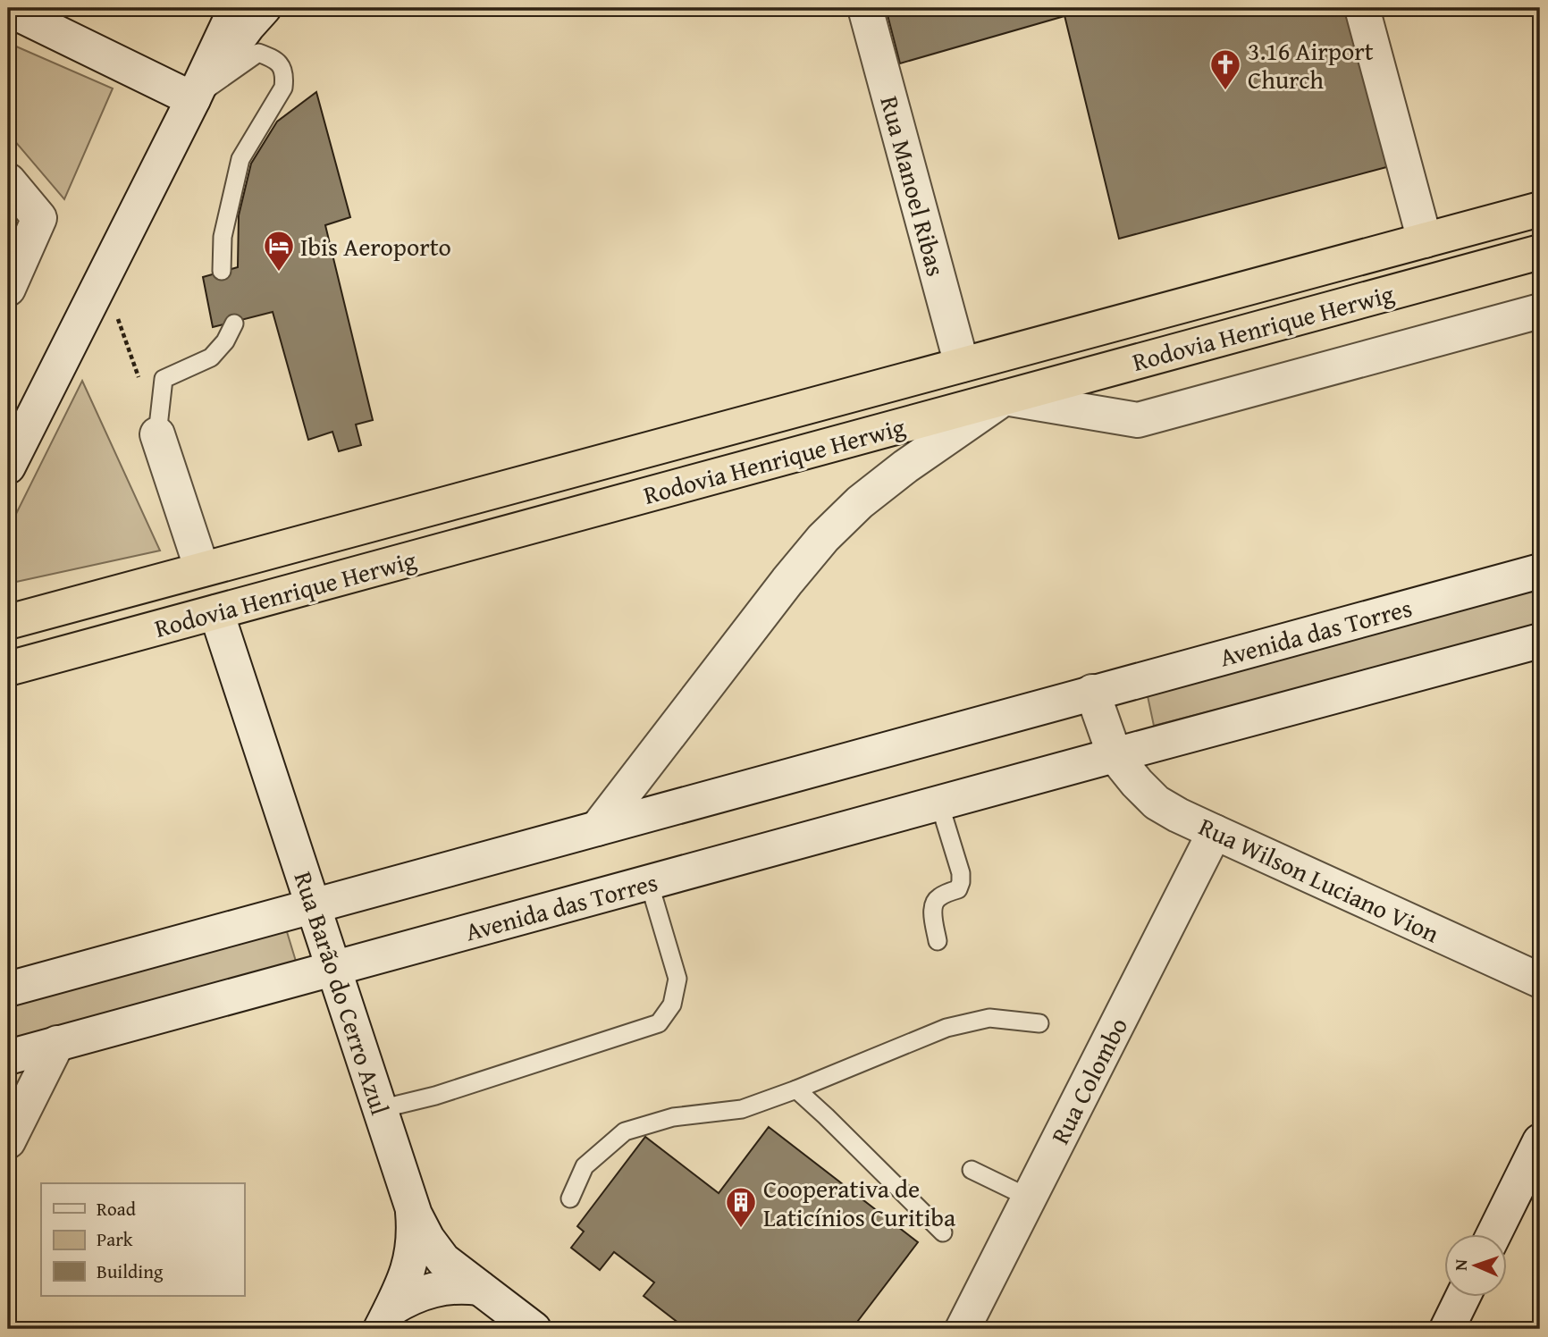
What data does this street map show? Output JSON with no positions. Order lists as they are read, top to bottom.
{
  "streets": {
    "highway": ["Rodovia Henrique Herwig"],
    "street": [
      "Rua Manoel Ribas",
      "Avenida das Torres",
      "Rua Wilson Luciano Vion",
      "Rua Barão do Cerro Azul",
      "Rua Colombo"
    ]
  },
  "crossings": [
    ["Rua Manoel Ribas", "Rodovia Henrique Herwig"],
    ["Rodovia Henrique Herwig", "Rua Barão do Cerro Azul"],
    ["Avenida das Torres", "Rua Wilson Luciano Vion"],
    ["Avenida das Torres", "Rua Barão do Cerro Azul"],
    ["Rua Wilson Luciano Vion", "Rua Colombo"]
  ],
  "places": {
    "church": ["3.16 Airport Church"],
    "hotel": ["Ibis Aeroporto"],
    "building": ["Cooperativa de Laticínios Curitiba"]
  },
  "legend": ["Road", "Park", "Building"],
  "north": "left"
}
